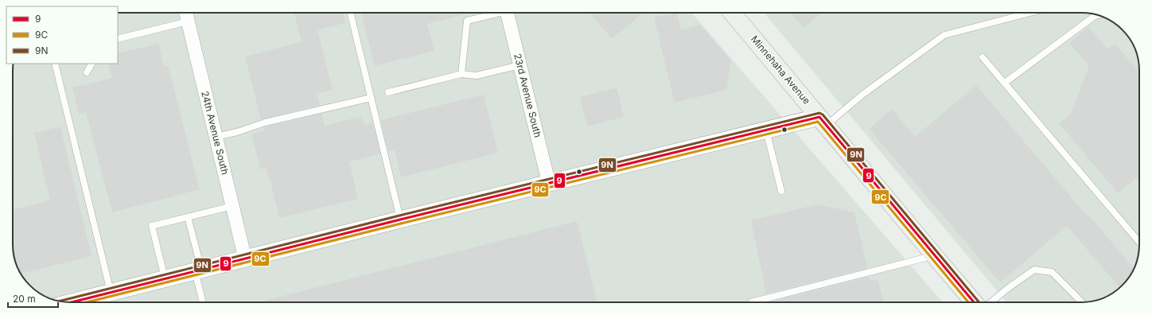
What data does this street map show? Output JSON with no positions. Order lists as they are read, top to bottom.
{
  "streets": {
    "main road": ["Minnehaha Avenue"],
    "street": ["23rd Avenue South", "24th Avenue South"]
  },
  "lines": ["transit line 9N", "transit line 9", "transit line 9C"],
  "legend": ["9", "9C", "9N"],
  "scale_bar": "20 m"
}
